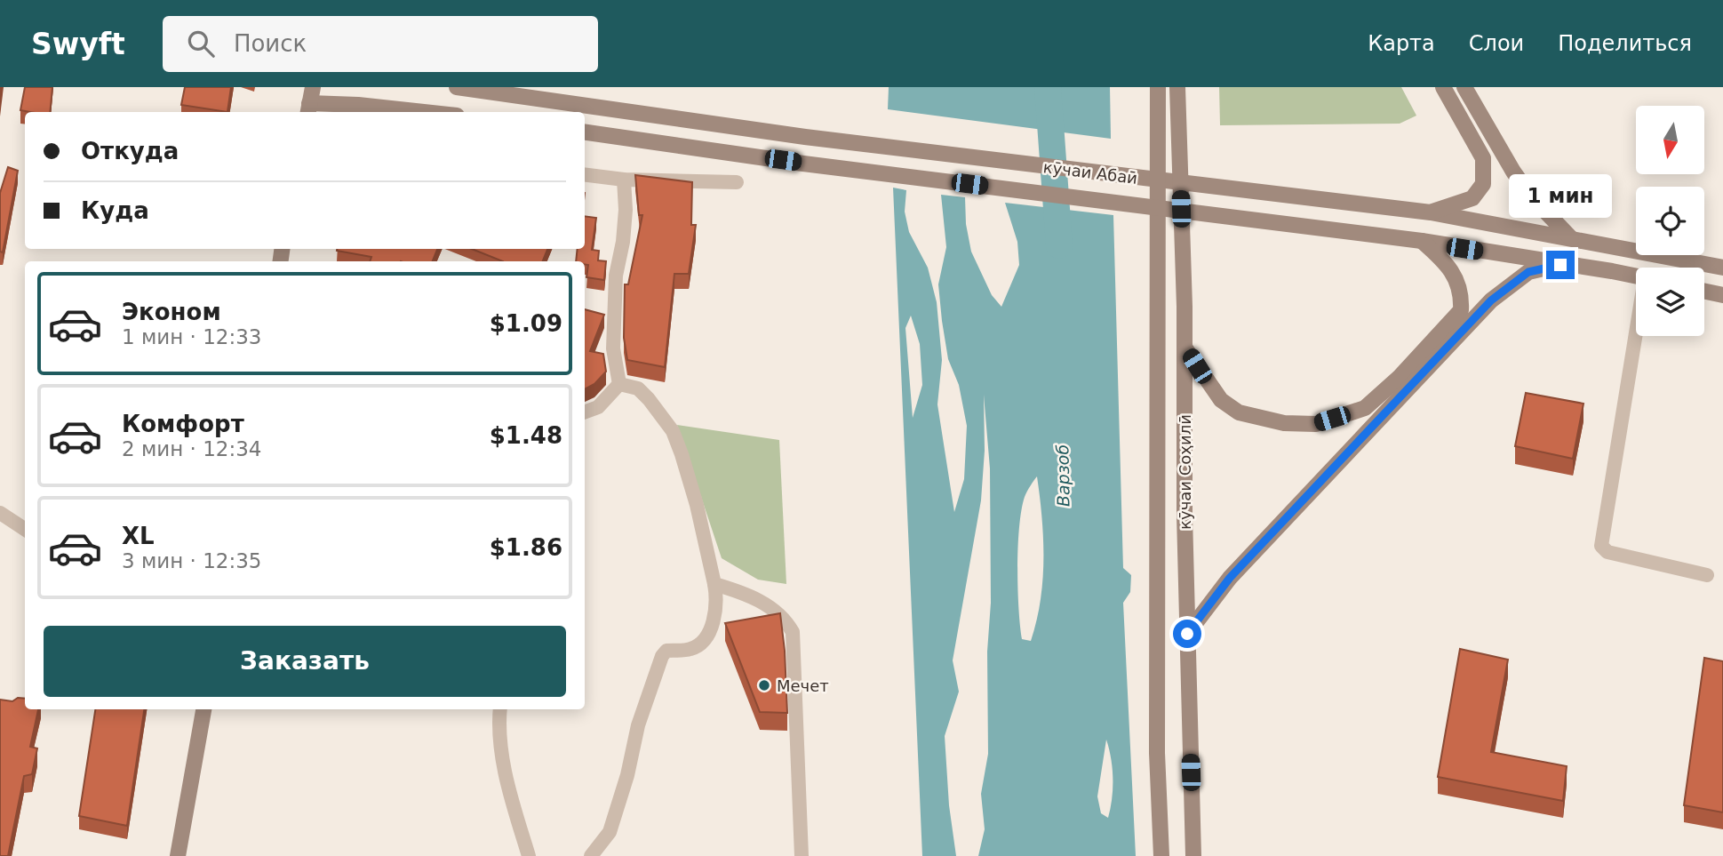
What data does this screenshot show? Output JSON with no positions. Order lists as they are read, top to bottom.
{
  "streets": {
    "main road": ["кӯчаи Абаӣ", "кӯчаи Соҳилӣ"]
  },
  "water": ["Варзоб"],
  "places": ["Мечет"],
  "north": "bottom",
  "page": {
    "header": "Swyft",
    "search": "Поиск",
    "nav": ["Карта", "Слои", "Поделиться"],
    "banner": ["Откуда", "Куда"],
    "bubble": "1 мин",
    "list": [
      {
        "name": "Эконом",
        "note": "1 мин · 12:33",
        "value": "$1.09"
      },
      {
        "name": "Комфорт",
        "note": "2 мин · 12:34",
        "value": "$1.48"
      },
      {
        "name": "XL",
        "note": "3 мин · 12:35",
        "value": "$1.86"
      }
    ],
    "buttons": "Заказать"
  }
}
